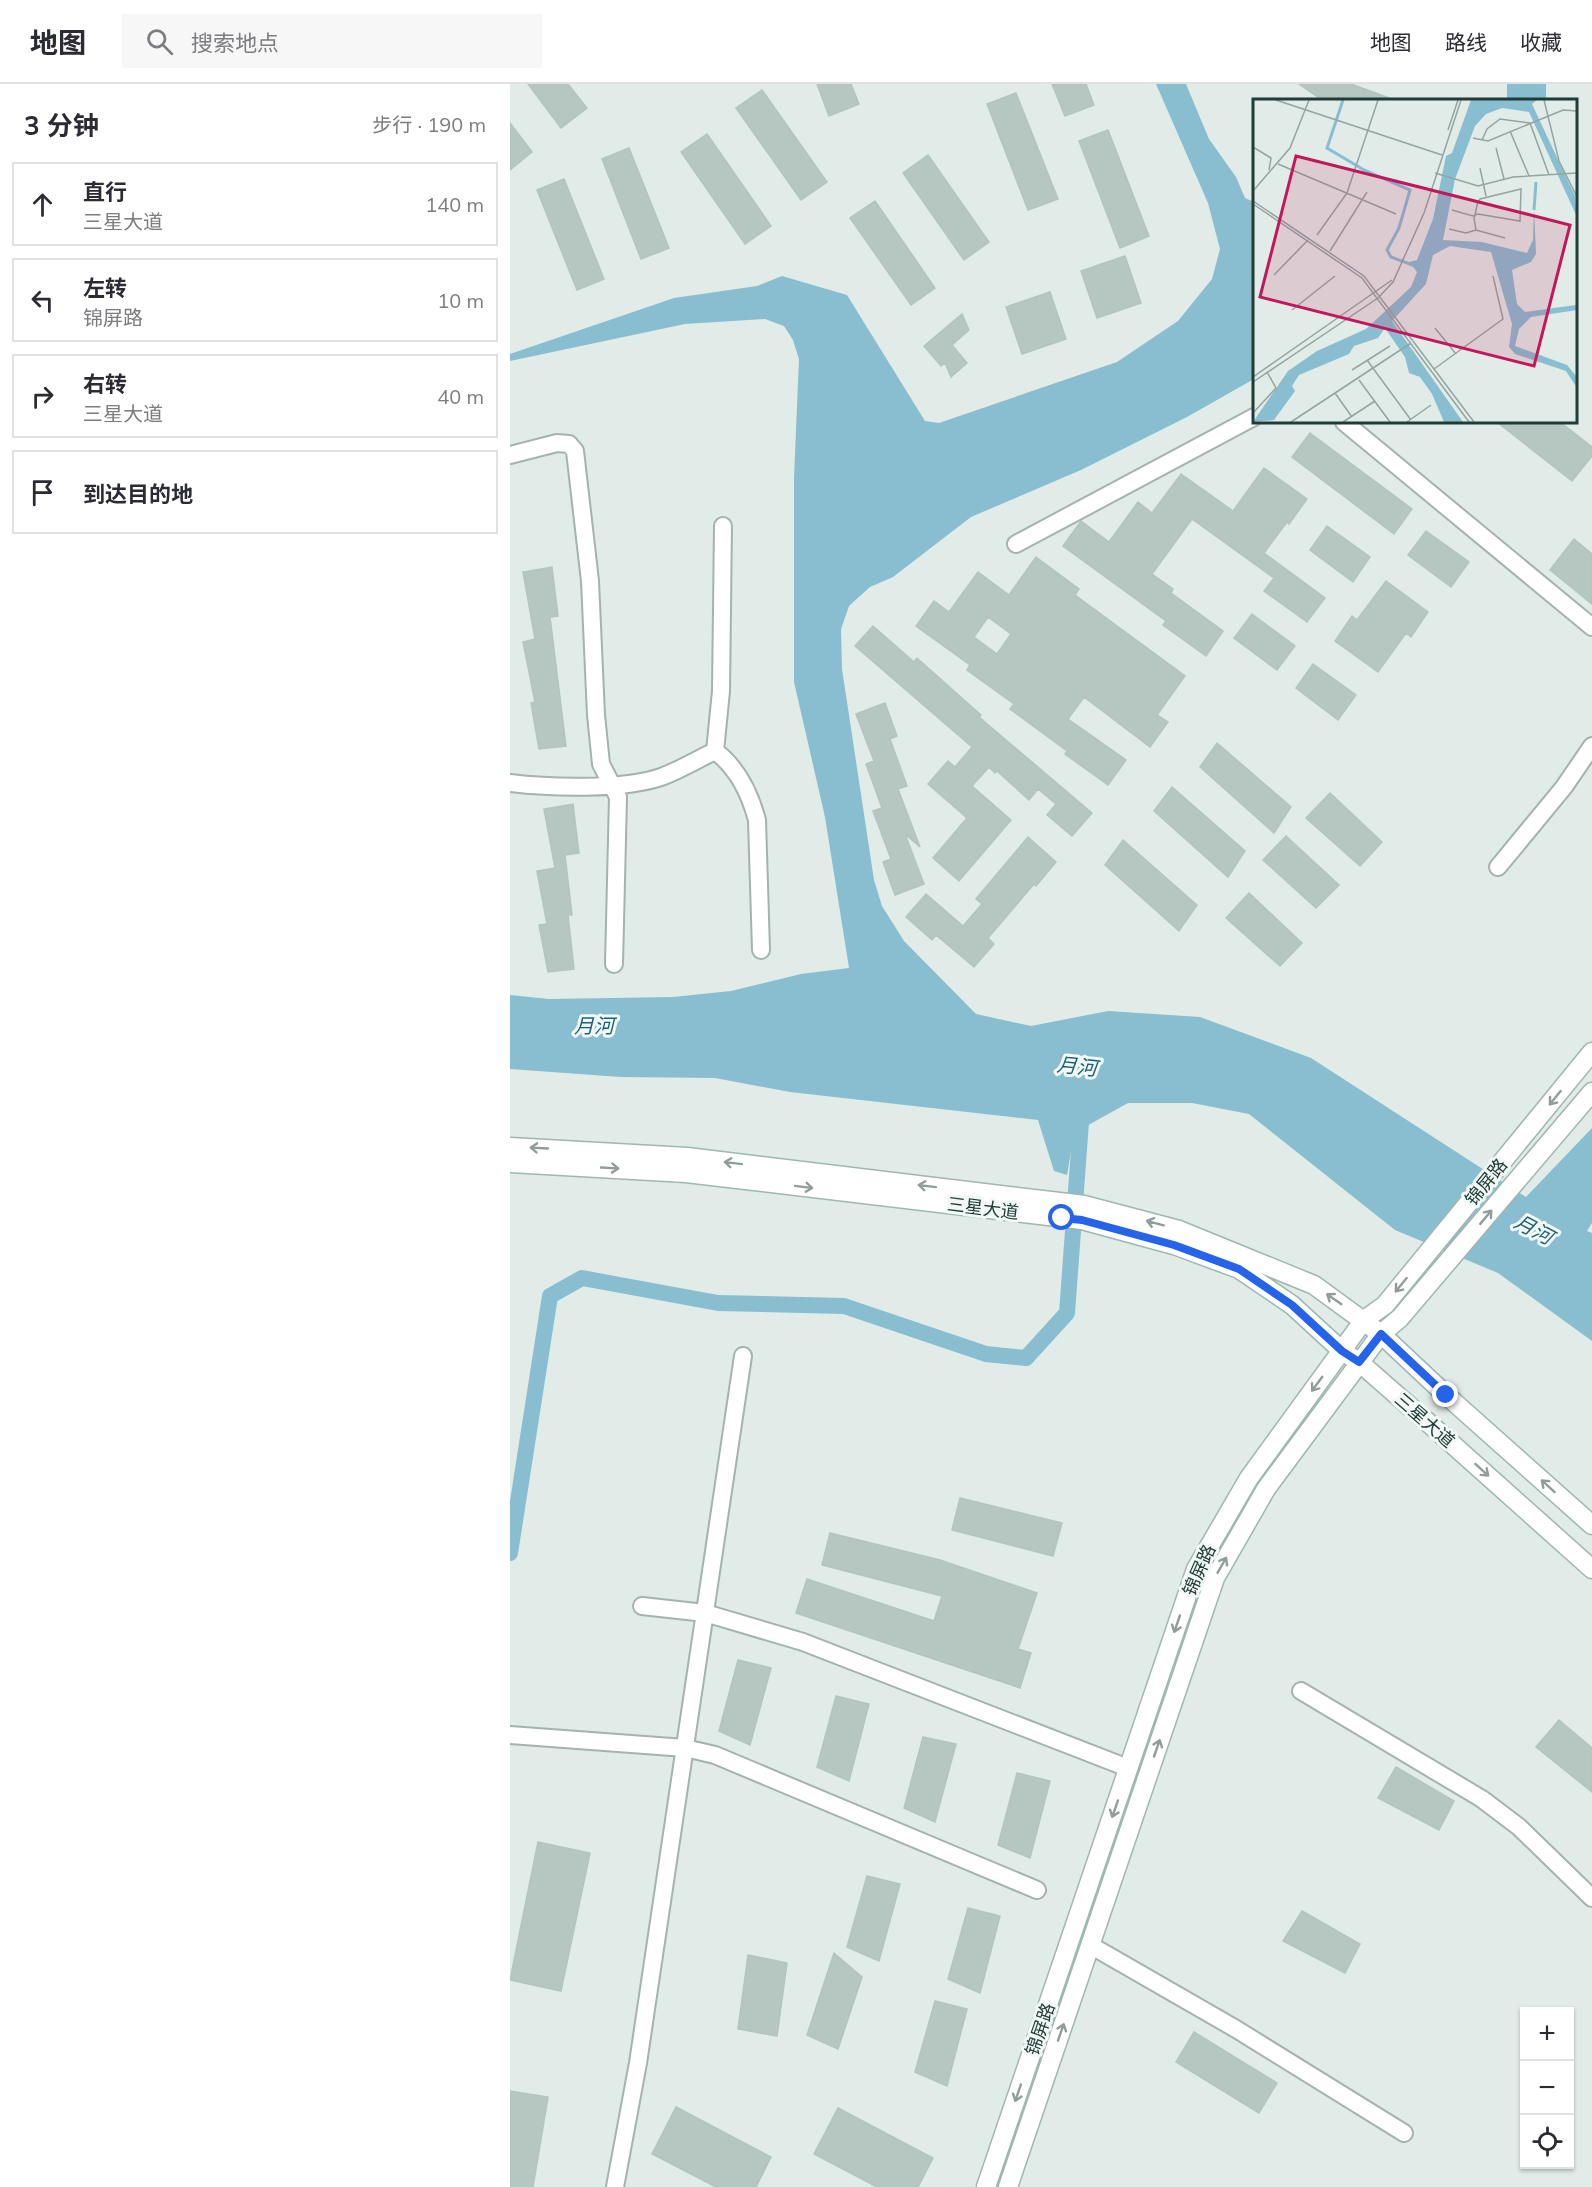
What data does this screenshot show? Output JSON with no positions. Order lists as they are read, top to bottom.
{
  "streets": {
    "street": ["锦屏路", "三星大道"]
  },
  "crossings": [
    ["锦屏路", "三星大道"]
  ],
  "water": ["月河"],
  "page": {
    "header": "地图",
    "search": "搜索地点",
    "nav": ["地图", "路线", "收藏"],
    "heading": ["3 分钟", "步行 · 190 m"],
    "list": [
      ["直行", "三星大道", "140 m"],
      ["左转", "锦屏路", "10 m"],
      ["右转", "三星大道", "40 m"],
      "到达目的地"
    ],
    "map_buttons": ["+", "−"]
  }
}
